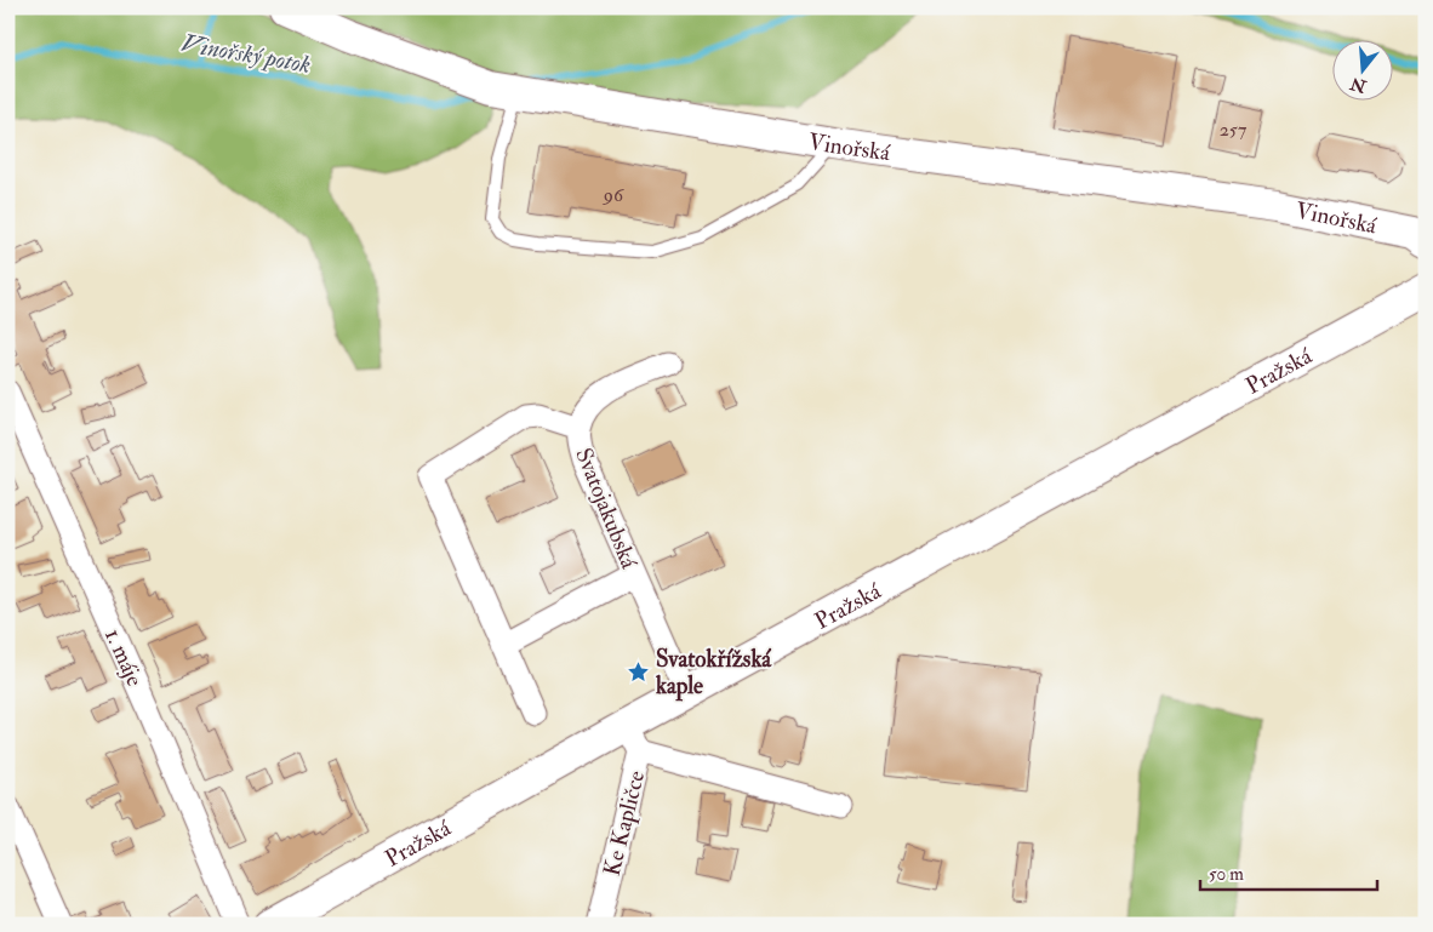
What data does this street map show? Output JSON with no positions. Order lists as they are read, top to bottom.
{
  "streets": {
    "main road": ["Vinořská", "Pražská"],
    "street": ["Svatojakubská", "1. máje", "Ke Kapličce"]
  },
  "crossings": [
    ["Pražská", "Svatojakubská"],
    ["Pražská", "Ke Kapličce"]
  ],
  "water": ["Vinořský potok"],
  "places": {
    "place": ["Svatokřížská kaple"]
  },
  "house_numbers": ["257", "96"],
  "scale_bar": "50 m",
  "north": "bottom"
}
